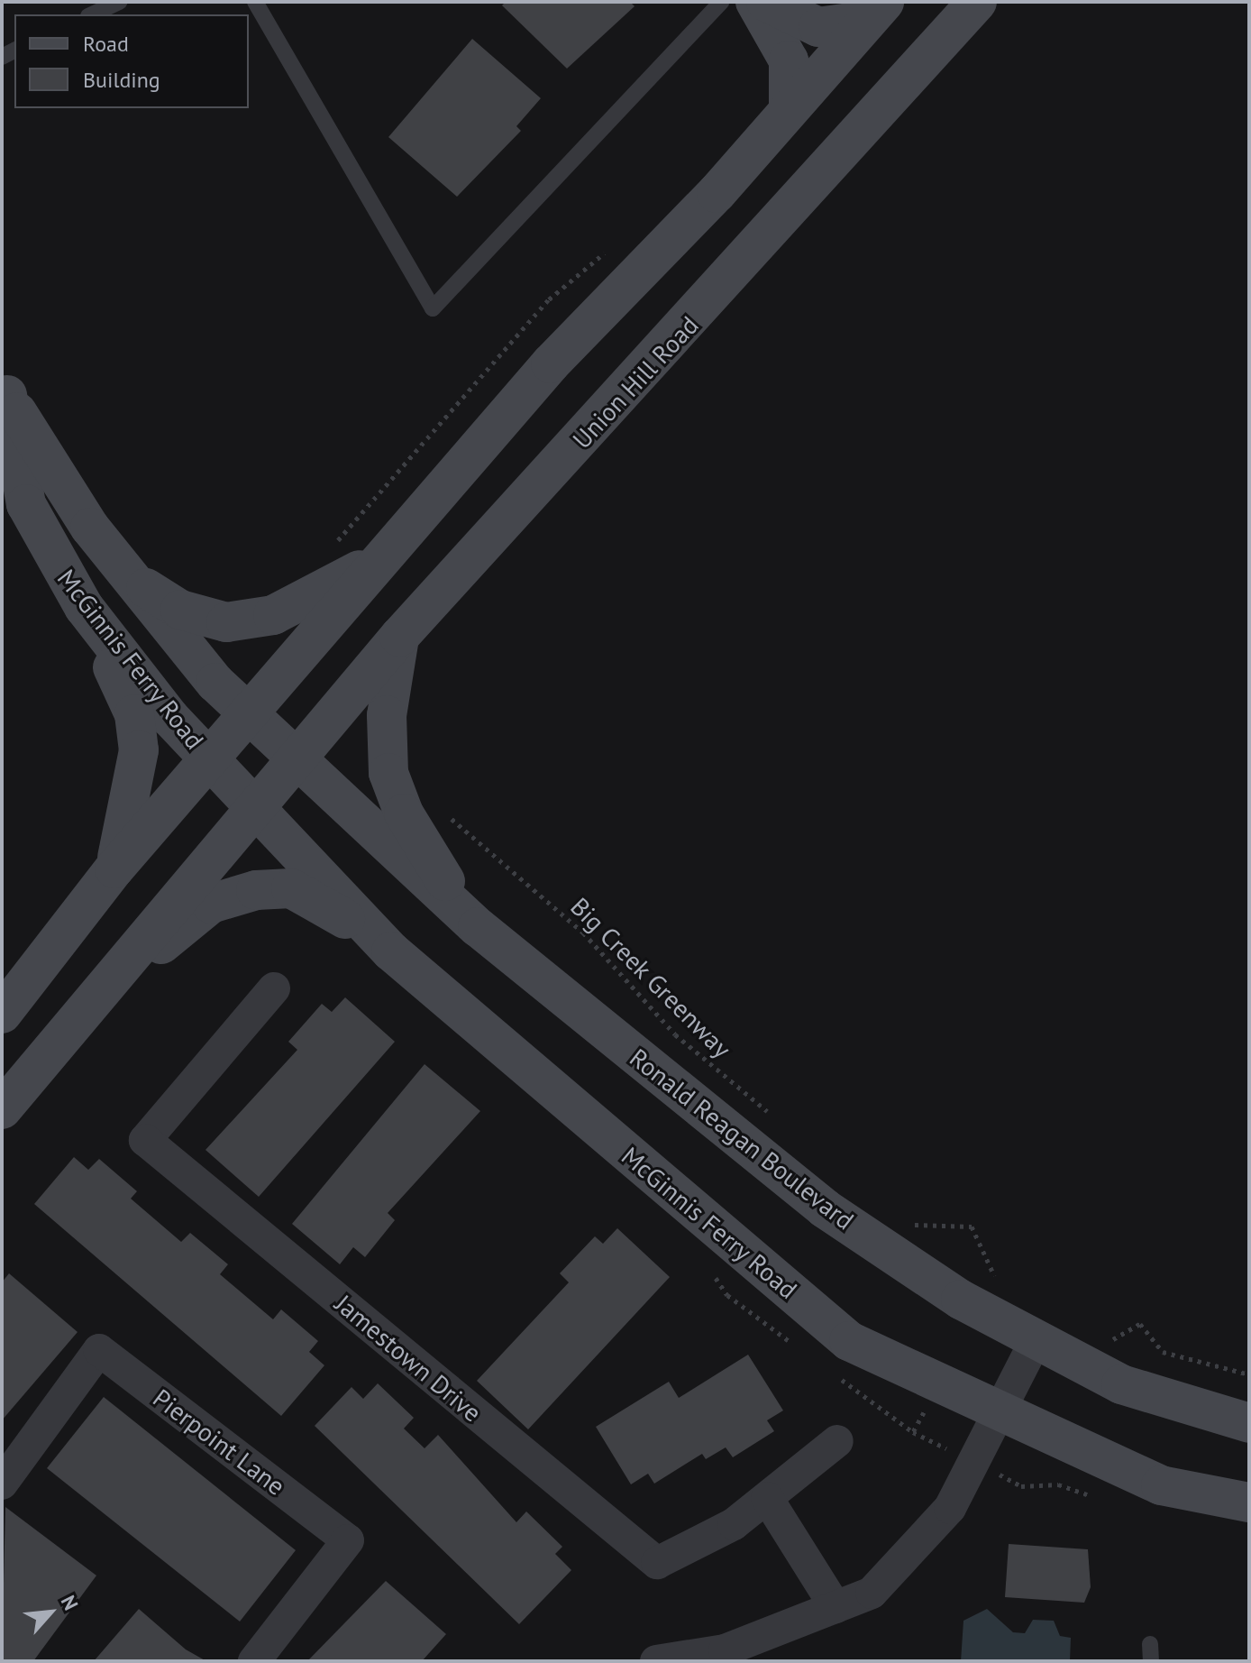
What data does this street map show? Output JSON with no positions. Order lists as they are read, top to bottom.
{
  "streets": {
    "main road": ["Union Hill Road", "McGinnis Ferry Road", "Ronald Reagan Boulevard"],
    "street": ["Jamestown Drive", "Pierpoint Lane"],
    "path": ["Big Creek Greenway"]
  },
  "crossings": [
    ["Union Hill Road", "McGinnis Ferry Road"],
    ["Union Hill Road", "Ronald Reagan Boulevard"],
    ["McGinnis Ferry Road", "Ronald Reagan Boulevard"]
  ],
  "legend": ["Road", "Building"],
  "north": "top right"
}
